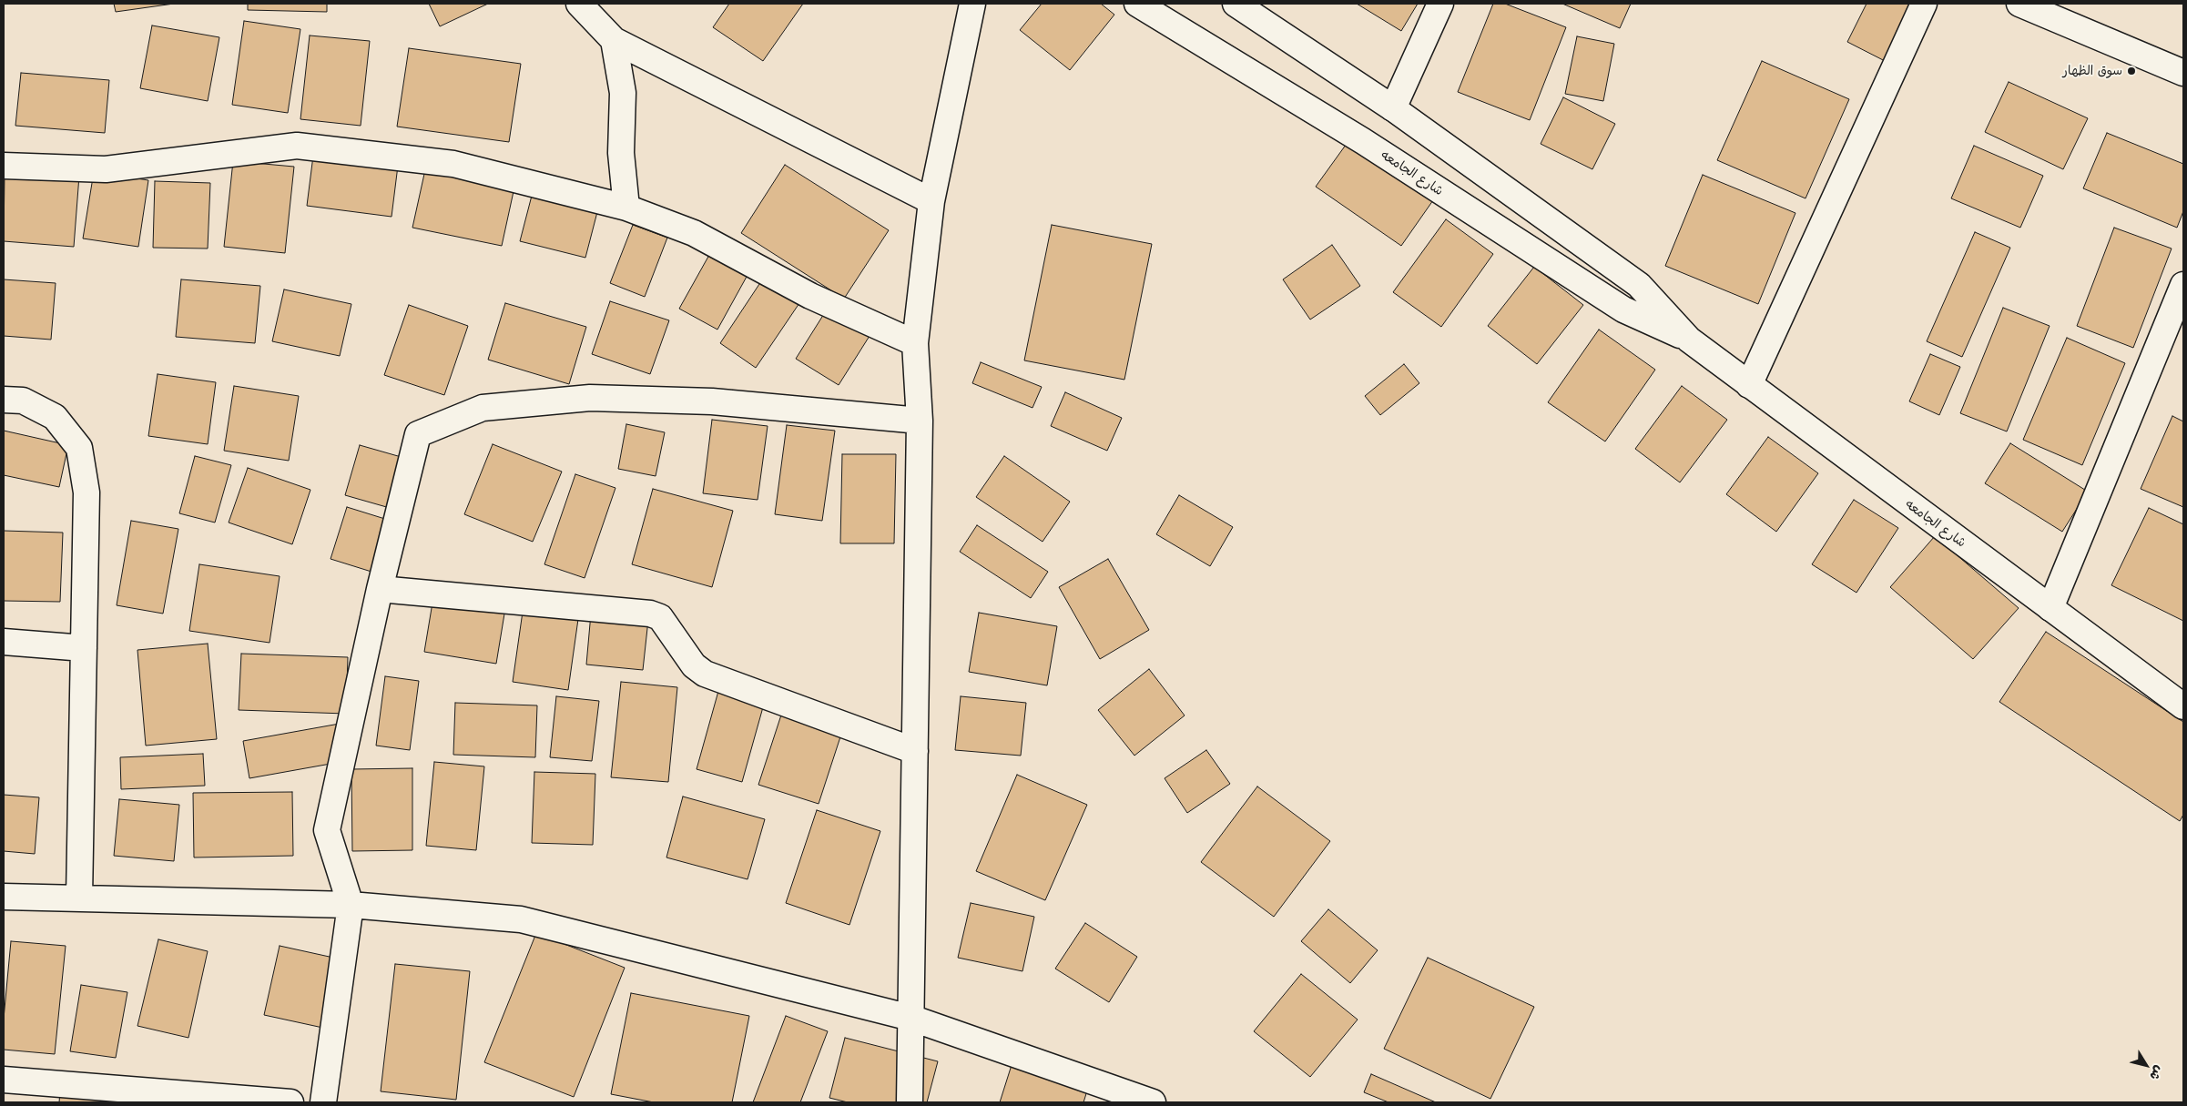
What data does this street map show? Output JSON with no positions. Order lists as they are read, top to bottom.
{
  "streets": {
    "street": ["شارع الجامعه"]
  },
  "places": ["سوق الظهار"],
  "north": "bottom right"
}
